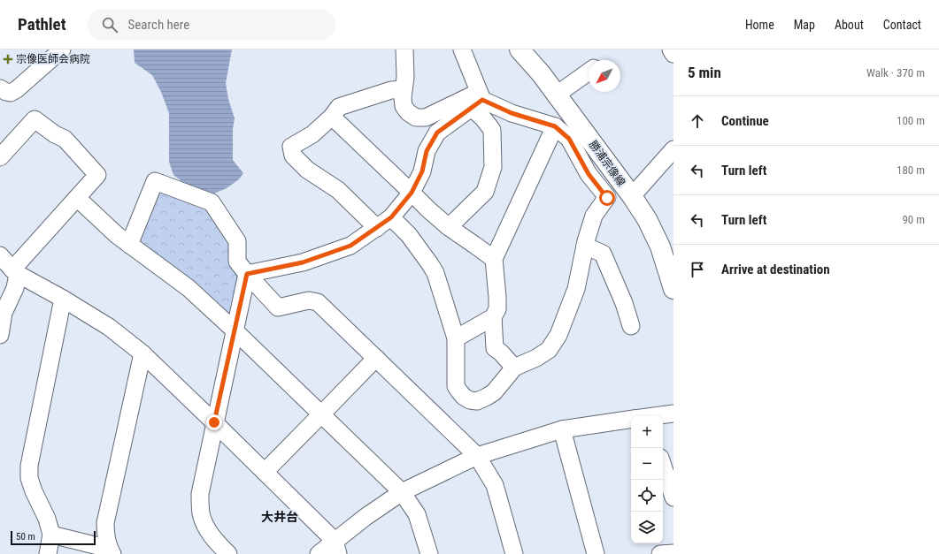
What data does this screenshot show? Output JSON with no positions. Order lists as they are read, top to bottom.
{
  "streets": {
    "main road": ["勝浦宗像線"]
  },
  "districts": ["大井台"],
  "places": {
    "health": ["宗像医師会病院"]
  },
  "scale_bar": "50 m",
  "north": "bottom left",
  "page": {
    "header": "Pathlet",
    "search": "Search here",
    "nav": [
      "Home",
      "Map",
      "About",
      "Contact"
    ],
    "heading": ["5 min", "Walk · 370 m"],
    "list": [
      ["Continue", "100 m"],
      ["Turn left", "180 m"],
      ["Turn left", "90 m"],
      "Arrive at destination"
    ],
    "map_buttons": ["+", "−"],
    "scale": "50 m"
  }
}
